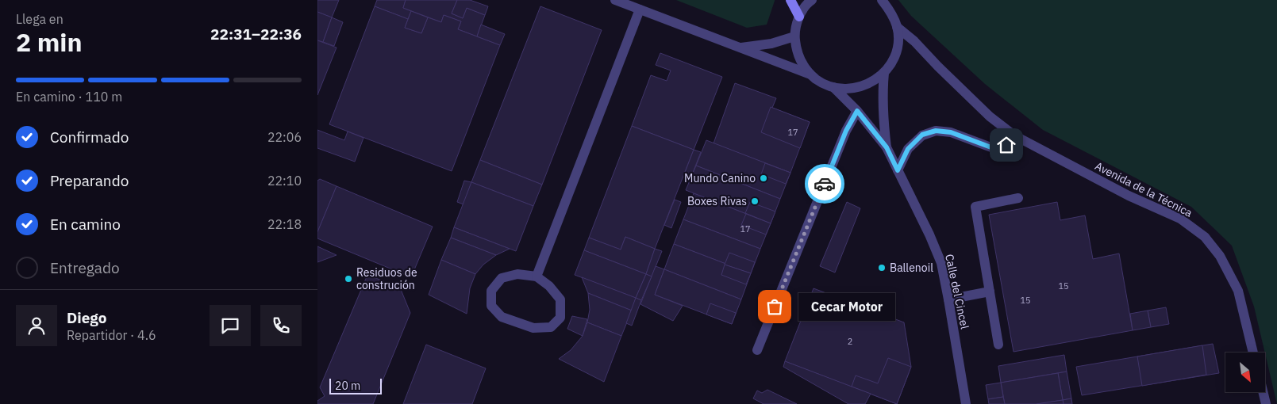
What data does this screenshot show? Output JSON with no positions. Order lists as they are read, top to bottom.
{
  "streets": {
    "street": ["Avenida de la Técnica", "Calle del Cincel"]
  },
  "places": [
    "Mundo Canino",
    "Boxes Rivas",
    "Ballenoil",
    "Residuos de construción",
    "Cecar Motor"
  ],
  "house_numbers": [
    "17",
    "17",
    "15",
    "15",
    "2"
  ],
  "scale_bar": "20 m",
  "north": "bottom right",
  "page": {
    "heading": ["2 min", "Llega en", "22:31–22:36"],
    "panel": ["Diego", "Repartidor · 4.6"],
    "bar": "En camino · 110 m",
    "list": [
      ["Confirmado", "22:06"],
      ["Preparando", "22:10"],
      ["En camino", "22:18"],
      "Entregado"
    ],
    "bubble": "Cecar Motor",
    "scale": "20 m"
  }
}
